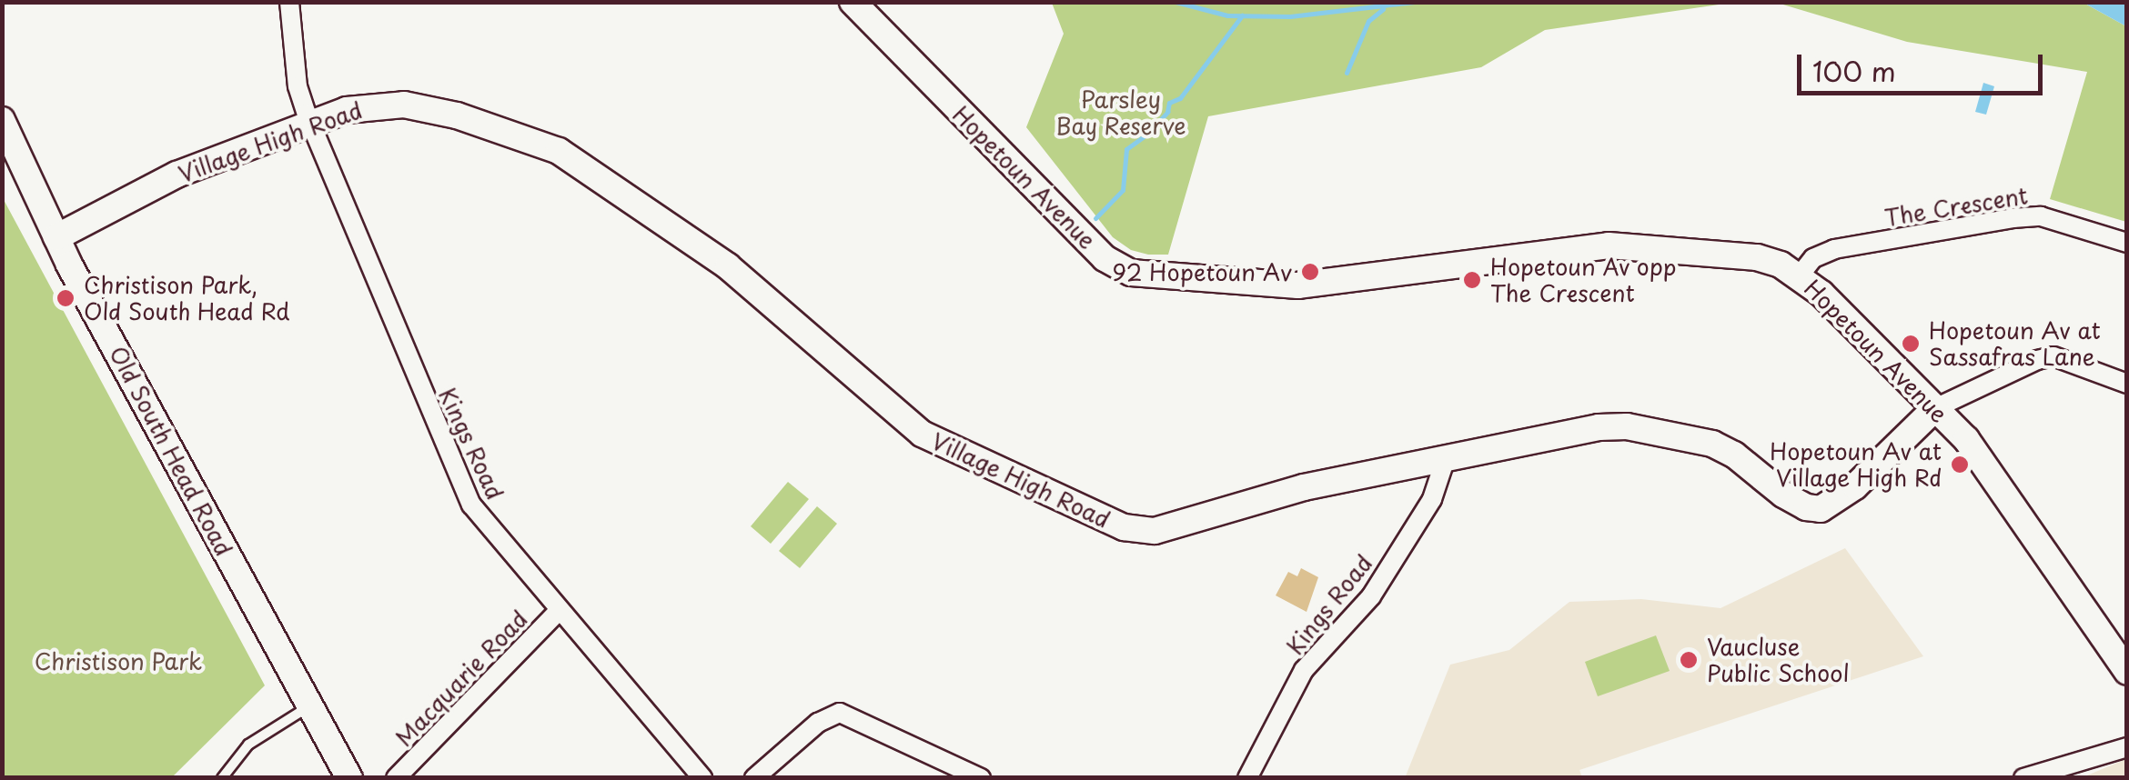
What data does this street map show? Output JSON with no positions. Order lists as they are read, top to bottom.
{
  "streets": {
    "street": [
      "Village High Road",
      "Hopetoun Avenue",
      "The Crescent",
      "Kings Road",
      "Old South Head Road",
      "Macquarie Road"
    ]
  },
  "crossings": [
    ["Village High Road", "Hopetoun Avenue"],
    ["Village High Road", "Kings Road"],
    ["Village High Road", "Old South Head Road"],
    ["Hopetoun Avenue", "The Crescent"],
    ["Kings Road", "Macquarie Road"]
  ],
  "parks": ["Parsley Bay Reserve", "Christison Park"],
  "places": [
    "92 Hopetoun Av",
    "Hopetoun Av opp The Crescent",
    "Christison Park, Old South Head Rd",
    "Hopetoun Av at Sassafras Lane",
    "Hopetoun Av at Village High Rd",
    "Vaucluse Public School"
  ],
  "scale_bar": "100 m"
}
